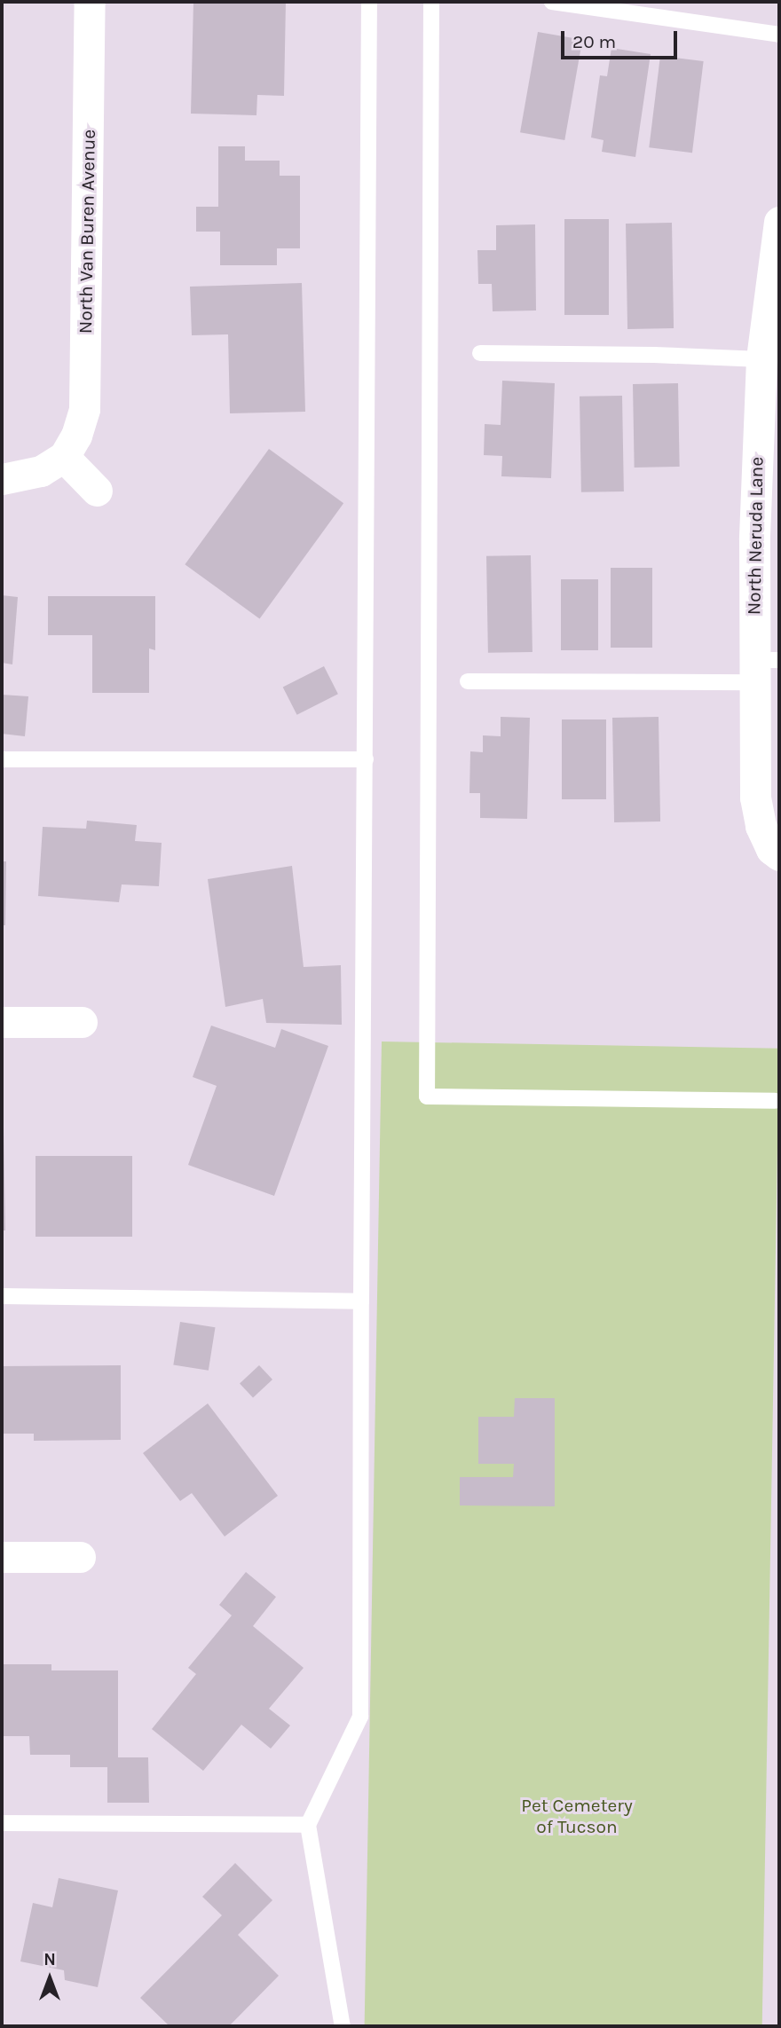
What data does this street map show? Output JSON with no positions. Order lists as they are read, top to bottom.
{
  "streets": {
    "street": ["North Van Buren Avenue", "North Neruda Lane"]
  },
  "parks": ["Pet Cemetery of Tucson"],
  "scale_bar": "20 m",
  "north": "top"
}
